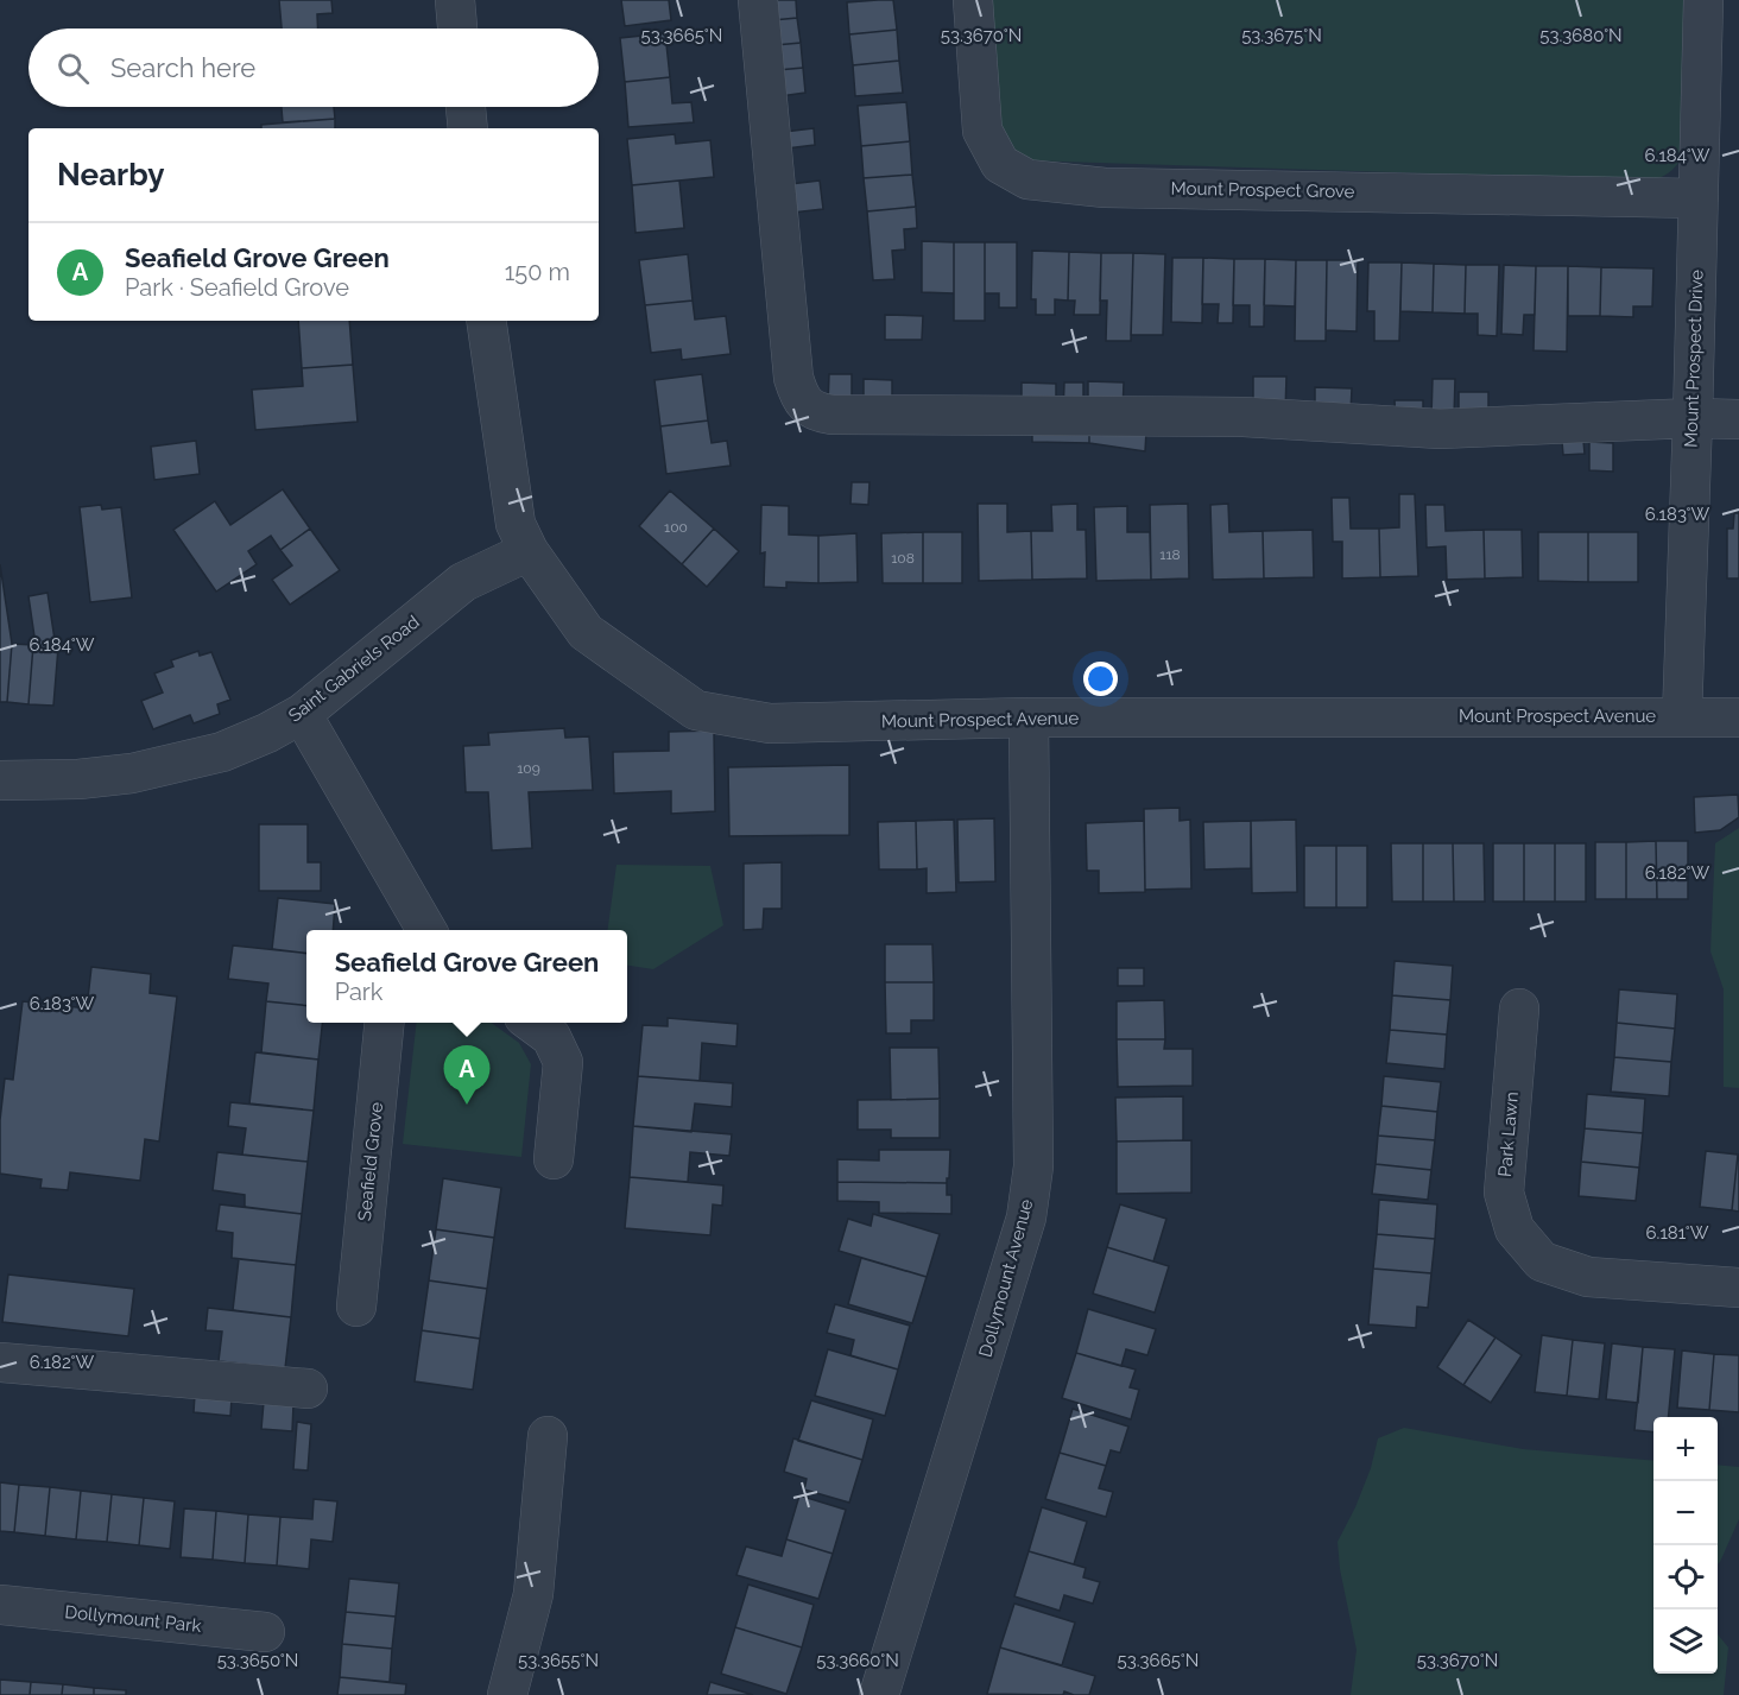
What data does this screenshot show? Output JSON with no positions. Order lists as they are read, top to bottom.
{
  "streets": {
    "street": [
      "Mount Prospect Grove",
      "Mount Prospect Drive",
      "Saint Gabriels Road",
      "Mount Prospect Avenue",
      "Park Lawn",
      "Seafield Grove",
      "Dollymount Avenue",
      "Dollymount Park"
    ]
  },
  "crossings": [
    ["Mount Prospect Grove", "Mount Prospect Drive"],
    ["Mount Prospect Drive", "Mount Prospect Avenue"],
    ["Saint Gabriels Road", "Mount Prospect Avenue"],
    ["Mount Prospect Avenue", "Dollymount Avenue"]
  ],
  "house_numbers": [
    "100",
    "118",
    "108",
    "109"
  ],
  "page": {
    "search": "Search here",
    "heading": "Nearby",
    "list": [
      {
        "mark": "A",
        "name": "Seafield Grove Green",
        "note": "Park · Seafield Grove",
        "value": "150 m"
      }
    ],
    "popup": ["Seafield Grove Green", "Park"],
    "pins": "A",
    "map_buttons": ["+", "−"]
  },
  "coordinates": [
    "53.3665°N",
    "53.3670°N",
    "53.3675°N",
    "53.3680°N",
    "6.184°W",
    "6.183°W",
    "6.182°W",
    "6.181°W",
    "53.3650°N",
    "53.3655°N",
    "53.3660°N"
  ]
}
